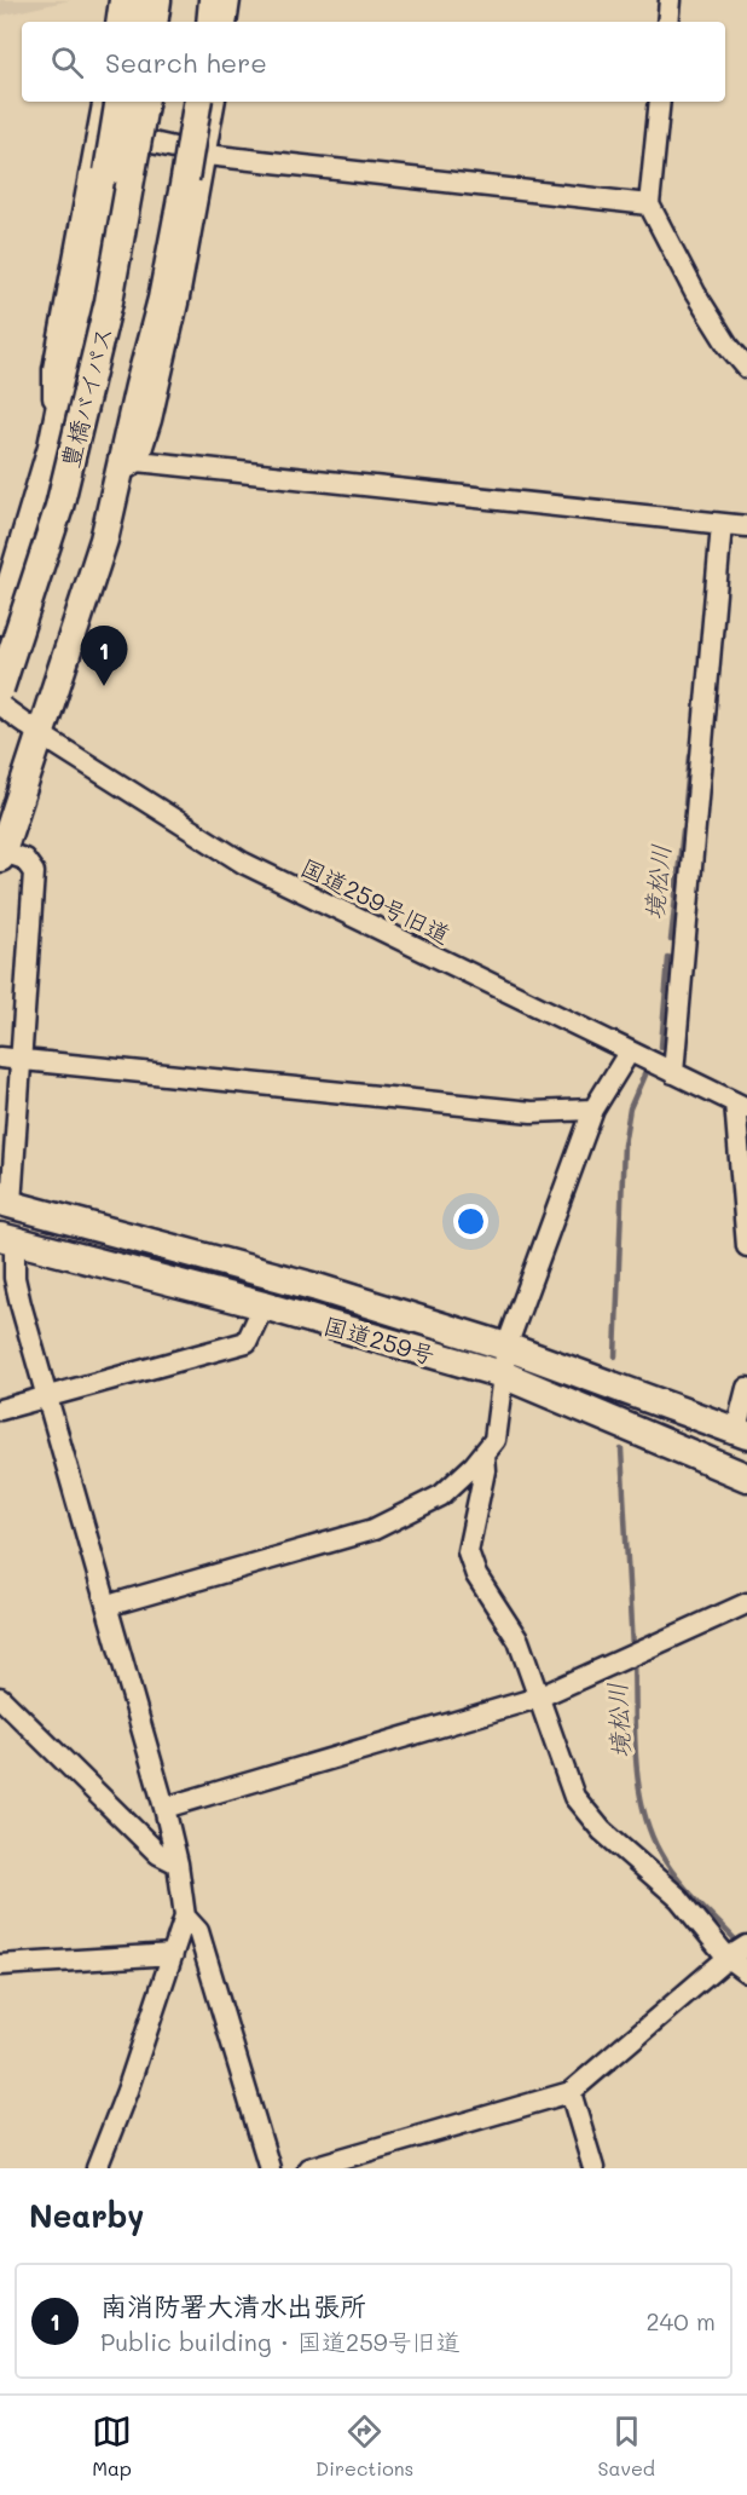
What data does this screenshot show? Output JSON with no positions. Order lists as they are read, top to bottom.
{
  "streets": {
    "highway": ["豊橋バイパス", "国道259号"],
    "street": ["国道259号旧道"]
  },
  "water": ["境松川"],
  "page": {
    "search": "Search here",
    "pins": "1",
    "heading": "Nearby",
    "list": [
      {
        "mark": "1",
        "name": "南消防署大清水出張所",
        "note": "Public building · 国道259号旧道",
        "value": "240 m"
      }
    ],
    "nav": ["Map", "Directions", "Saved"]
  }
}
